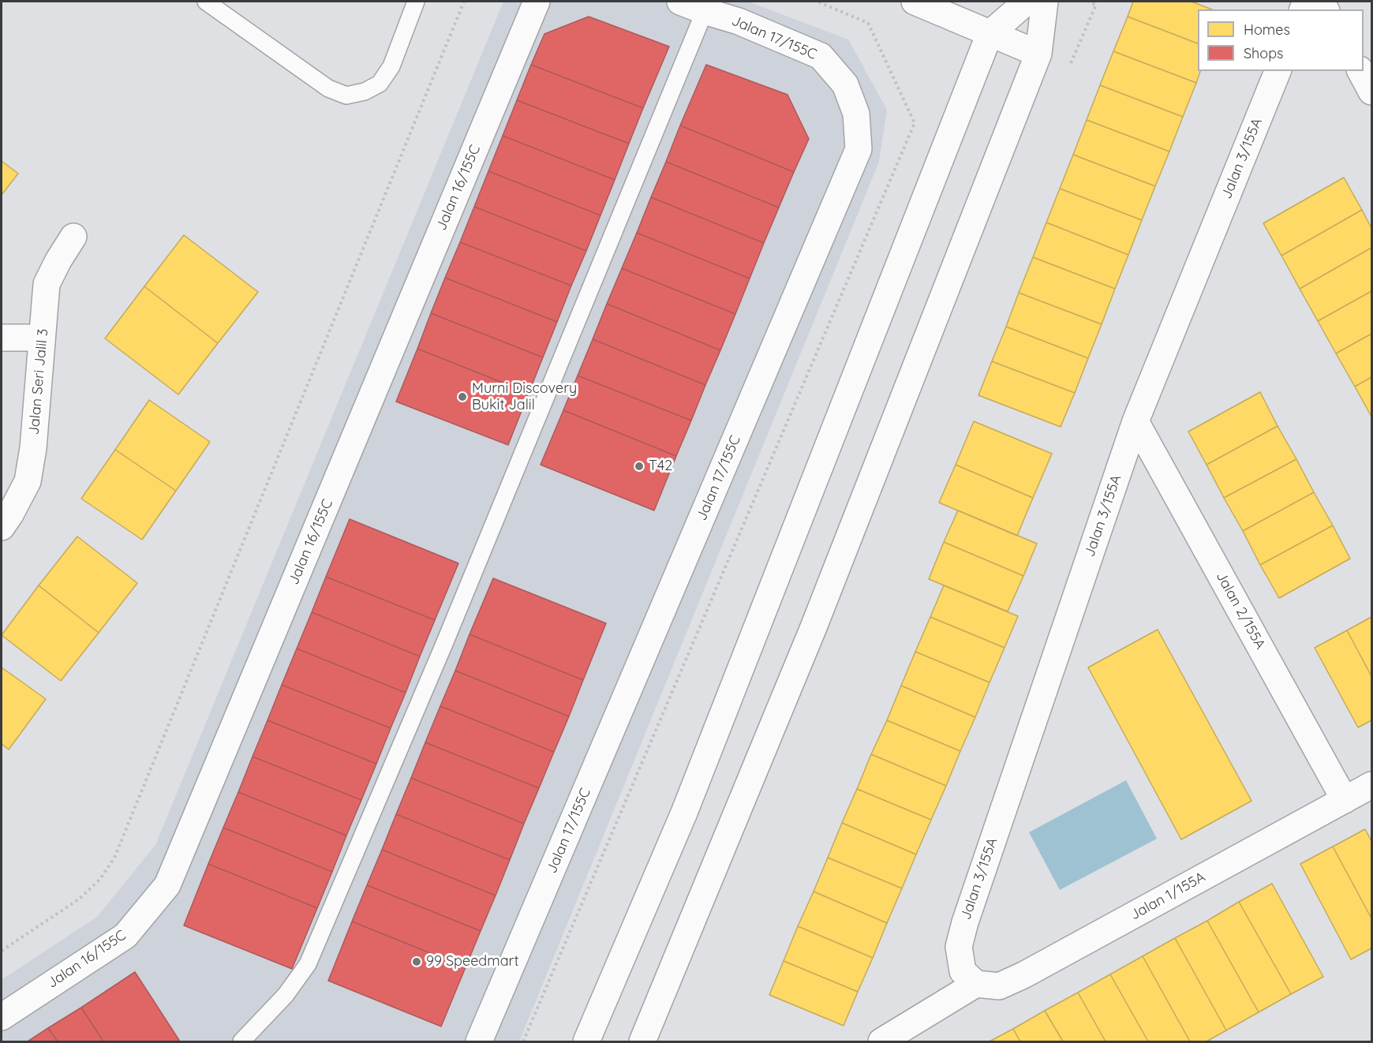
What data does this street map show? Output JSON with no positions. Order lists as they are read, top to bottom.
{
  "streets": {
    "street": [
      "Jalan 17/155C",
      "Jalan 3/155A",
      "Jalan 16/155C",
      "Jalan Seri Jalil 3",
      "Jalan 2/155A",
      "Jalan 1/155A"
    ]
  },
  "crossings": [
    ["Jalan 3/155A", "Jalan 2/155A"],
    ["Jalan 3/155A", "Jalan 1/155A"],
    ["Jalan 2/155A", "Jalan 1/155A"]
  ],
  "places": ["Murni Discovery Bukit Jalil", "T42", "99 Speedmart"],
  "legend": ["Homes", "Shops"]
}
